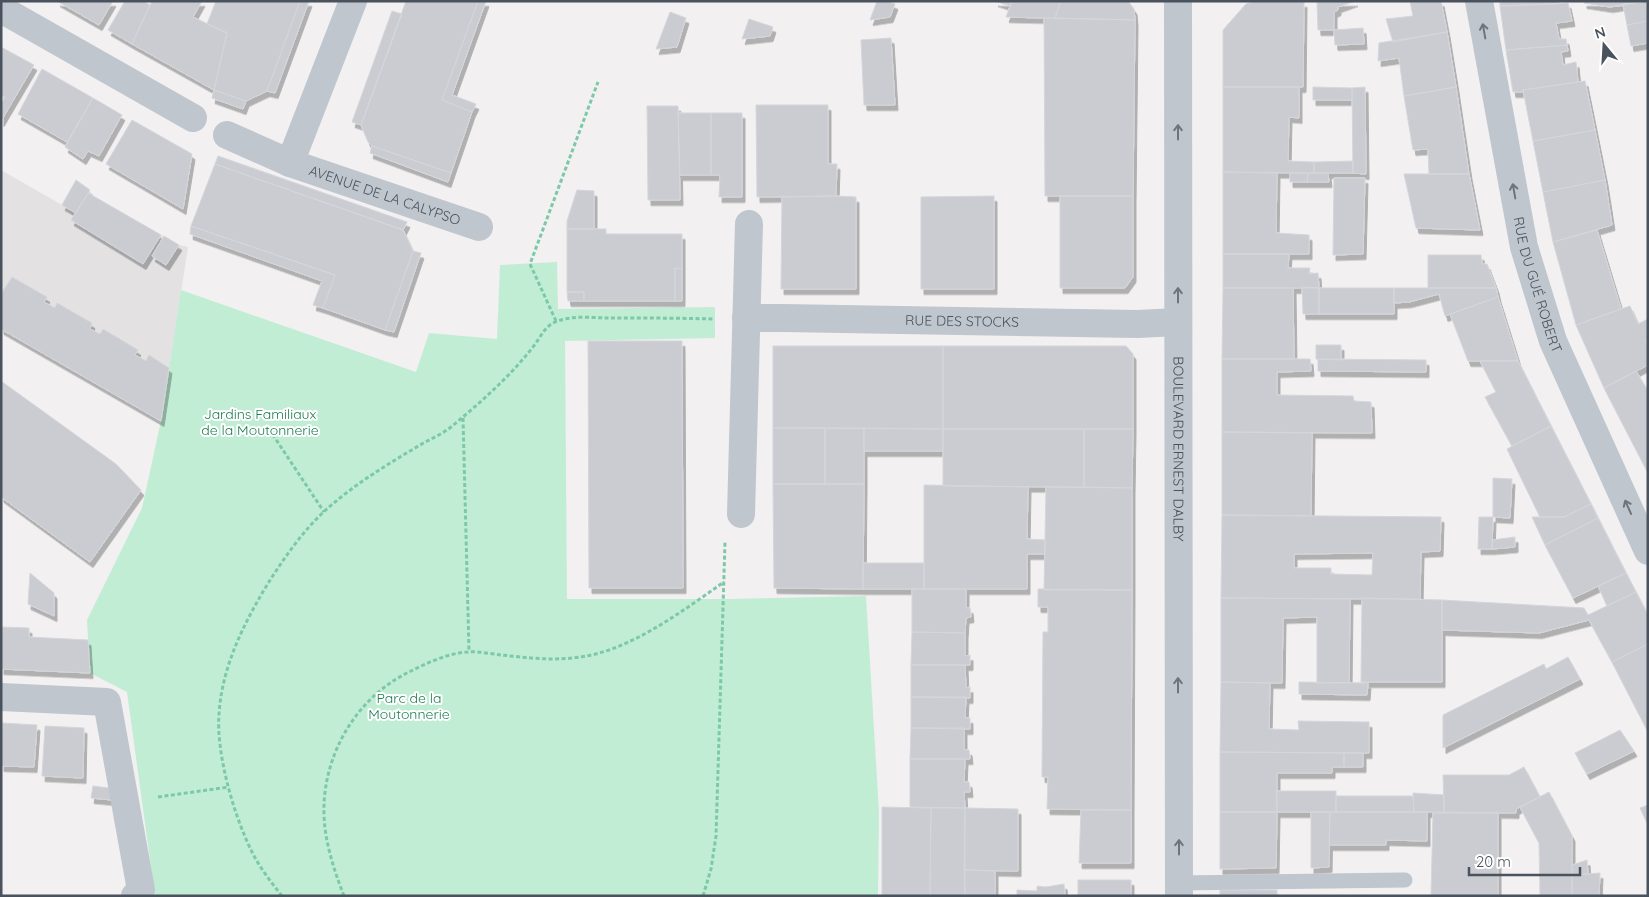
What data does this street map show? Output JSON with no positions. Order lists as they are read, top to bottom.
{
  "streets": {
    "street": [
      "AVENUE DE LA CALYPSO",
      "RUE DU GUÉ ROBERT",
      "RUE DES STOCKS",
      "BOULEVARD ERNEST DALBY"
    ]
  },
  "crossings": [
    ["RUE DES STOCKS", "BOULEVARD ERNEST DALBY"]
  ],
  "one_way": ["RUE DU GUÉ ROBERT", "BOULEVARD ERNEST DALBY"],
  "parks": ["Jardins Familiaux de la Moutonnerie", "Parc de la Moutonnerie"],
  "scale_bar": "20 m",
  "north": "top"
}
